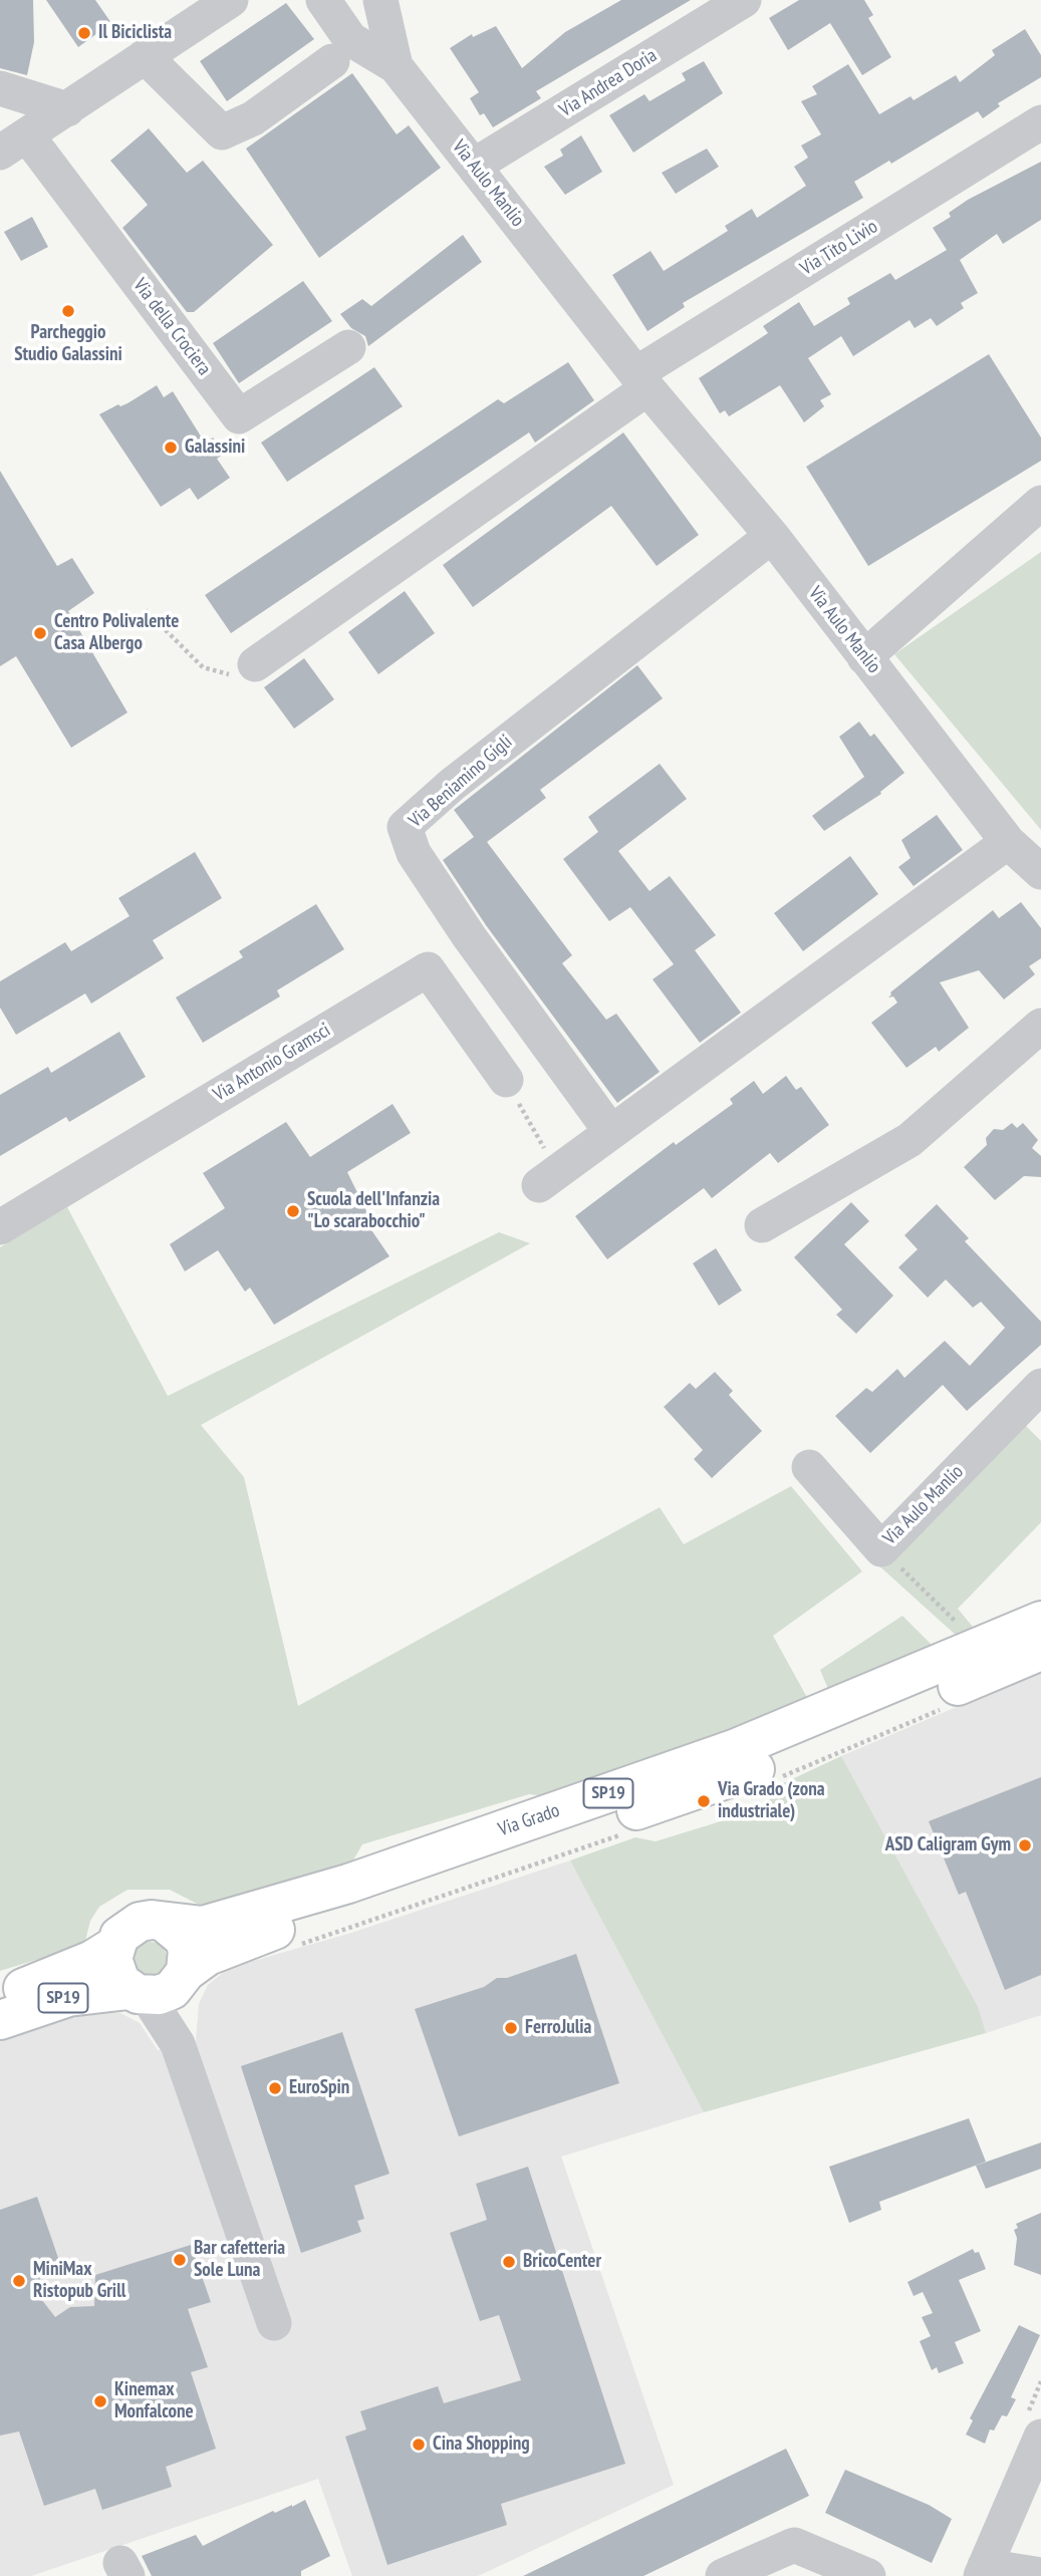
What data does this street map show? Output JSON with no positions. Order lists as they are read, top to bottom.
{
  "streets": {
    "main road": ["SP19", "Via Grado"],
    "street": [
      "Via Andrea Doria",
      "Via Aulo Manlio",
      "Via Tito Livio",
      "Via della Crociera",
      "Via Beniamino Gigli",
      "Via Antonio Gramsci"
    ]
  },
  "crossings": [
    ["Via Andrea Doria", "Via Aulo Manlio"],
    ["Via Aulo Manlio", "Via Tito Livio"],
    ["Via Aulo Manlio", "Via Beniamino Gigli"]
  ],
  "places": [
    "Il Biciclista",
    "Parcheggio Studio Galassini",
    "Galassini",
    "Centro Polivalente Casa Albergo",
    "Scuola dell'Infanzia \"Lo scarabocchio\"",
    "Via Grado (zona industriale)",
    "ASD Caligram Gym",
    "FerroJulia",
    "EuroSpin",
    "Bar cafetteria Sole Luna",
    "BricoCenter",
    "MiniMax Ristopub Grill",
    "Kinemax Monfalcone",
    "Cina Shopping"
  ]
}
